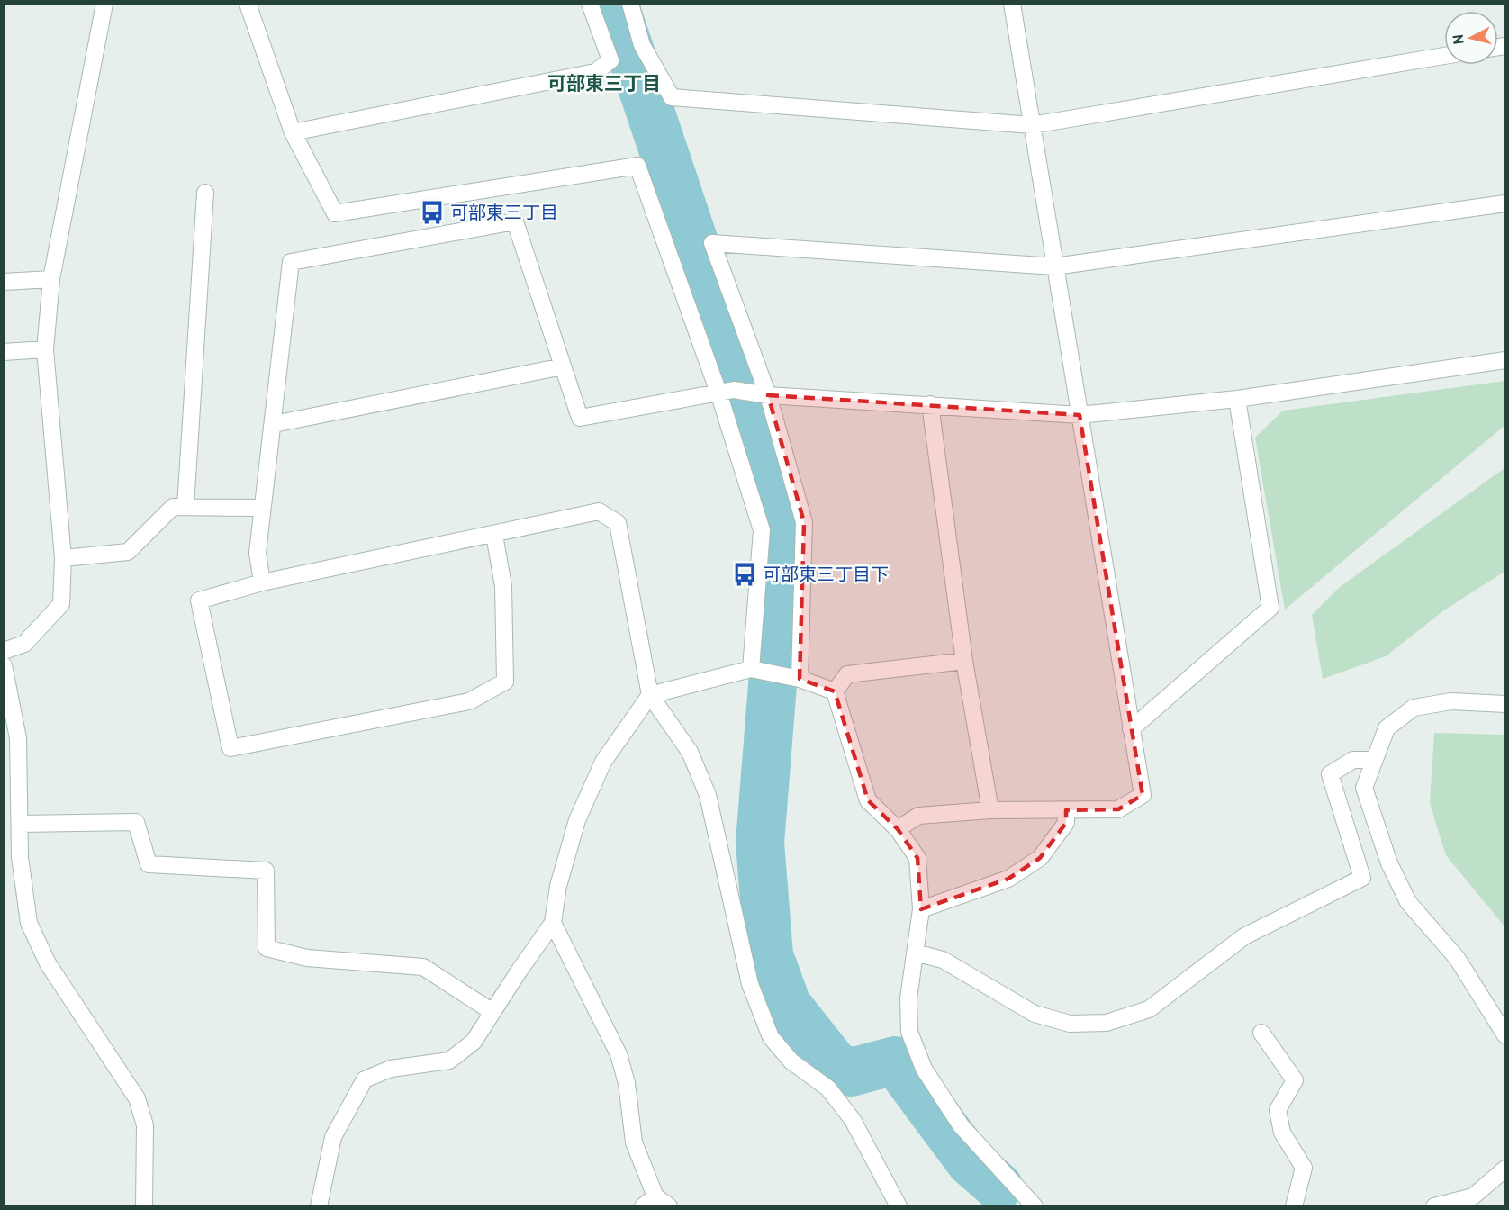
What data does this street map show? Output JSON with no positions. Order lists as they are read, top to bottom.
{
  "districts": ["可部東三丁目"],
  "places": {
    "bus stop": ["可部東三丁目", "可部東三丁目下"]
  },
  "north": "left"
}
